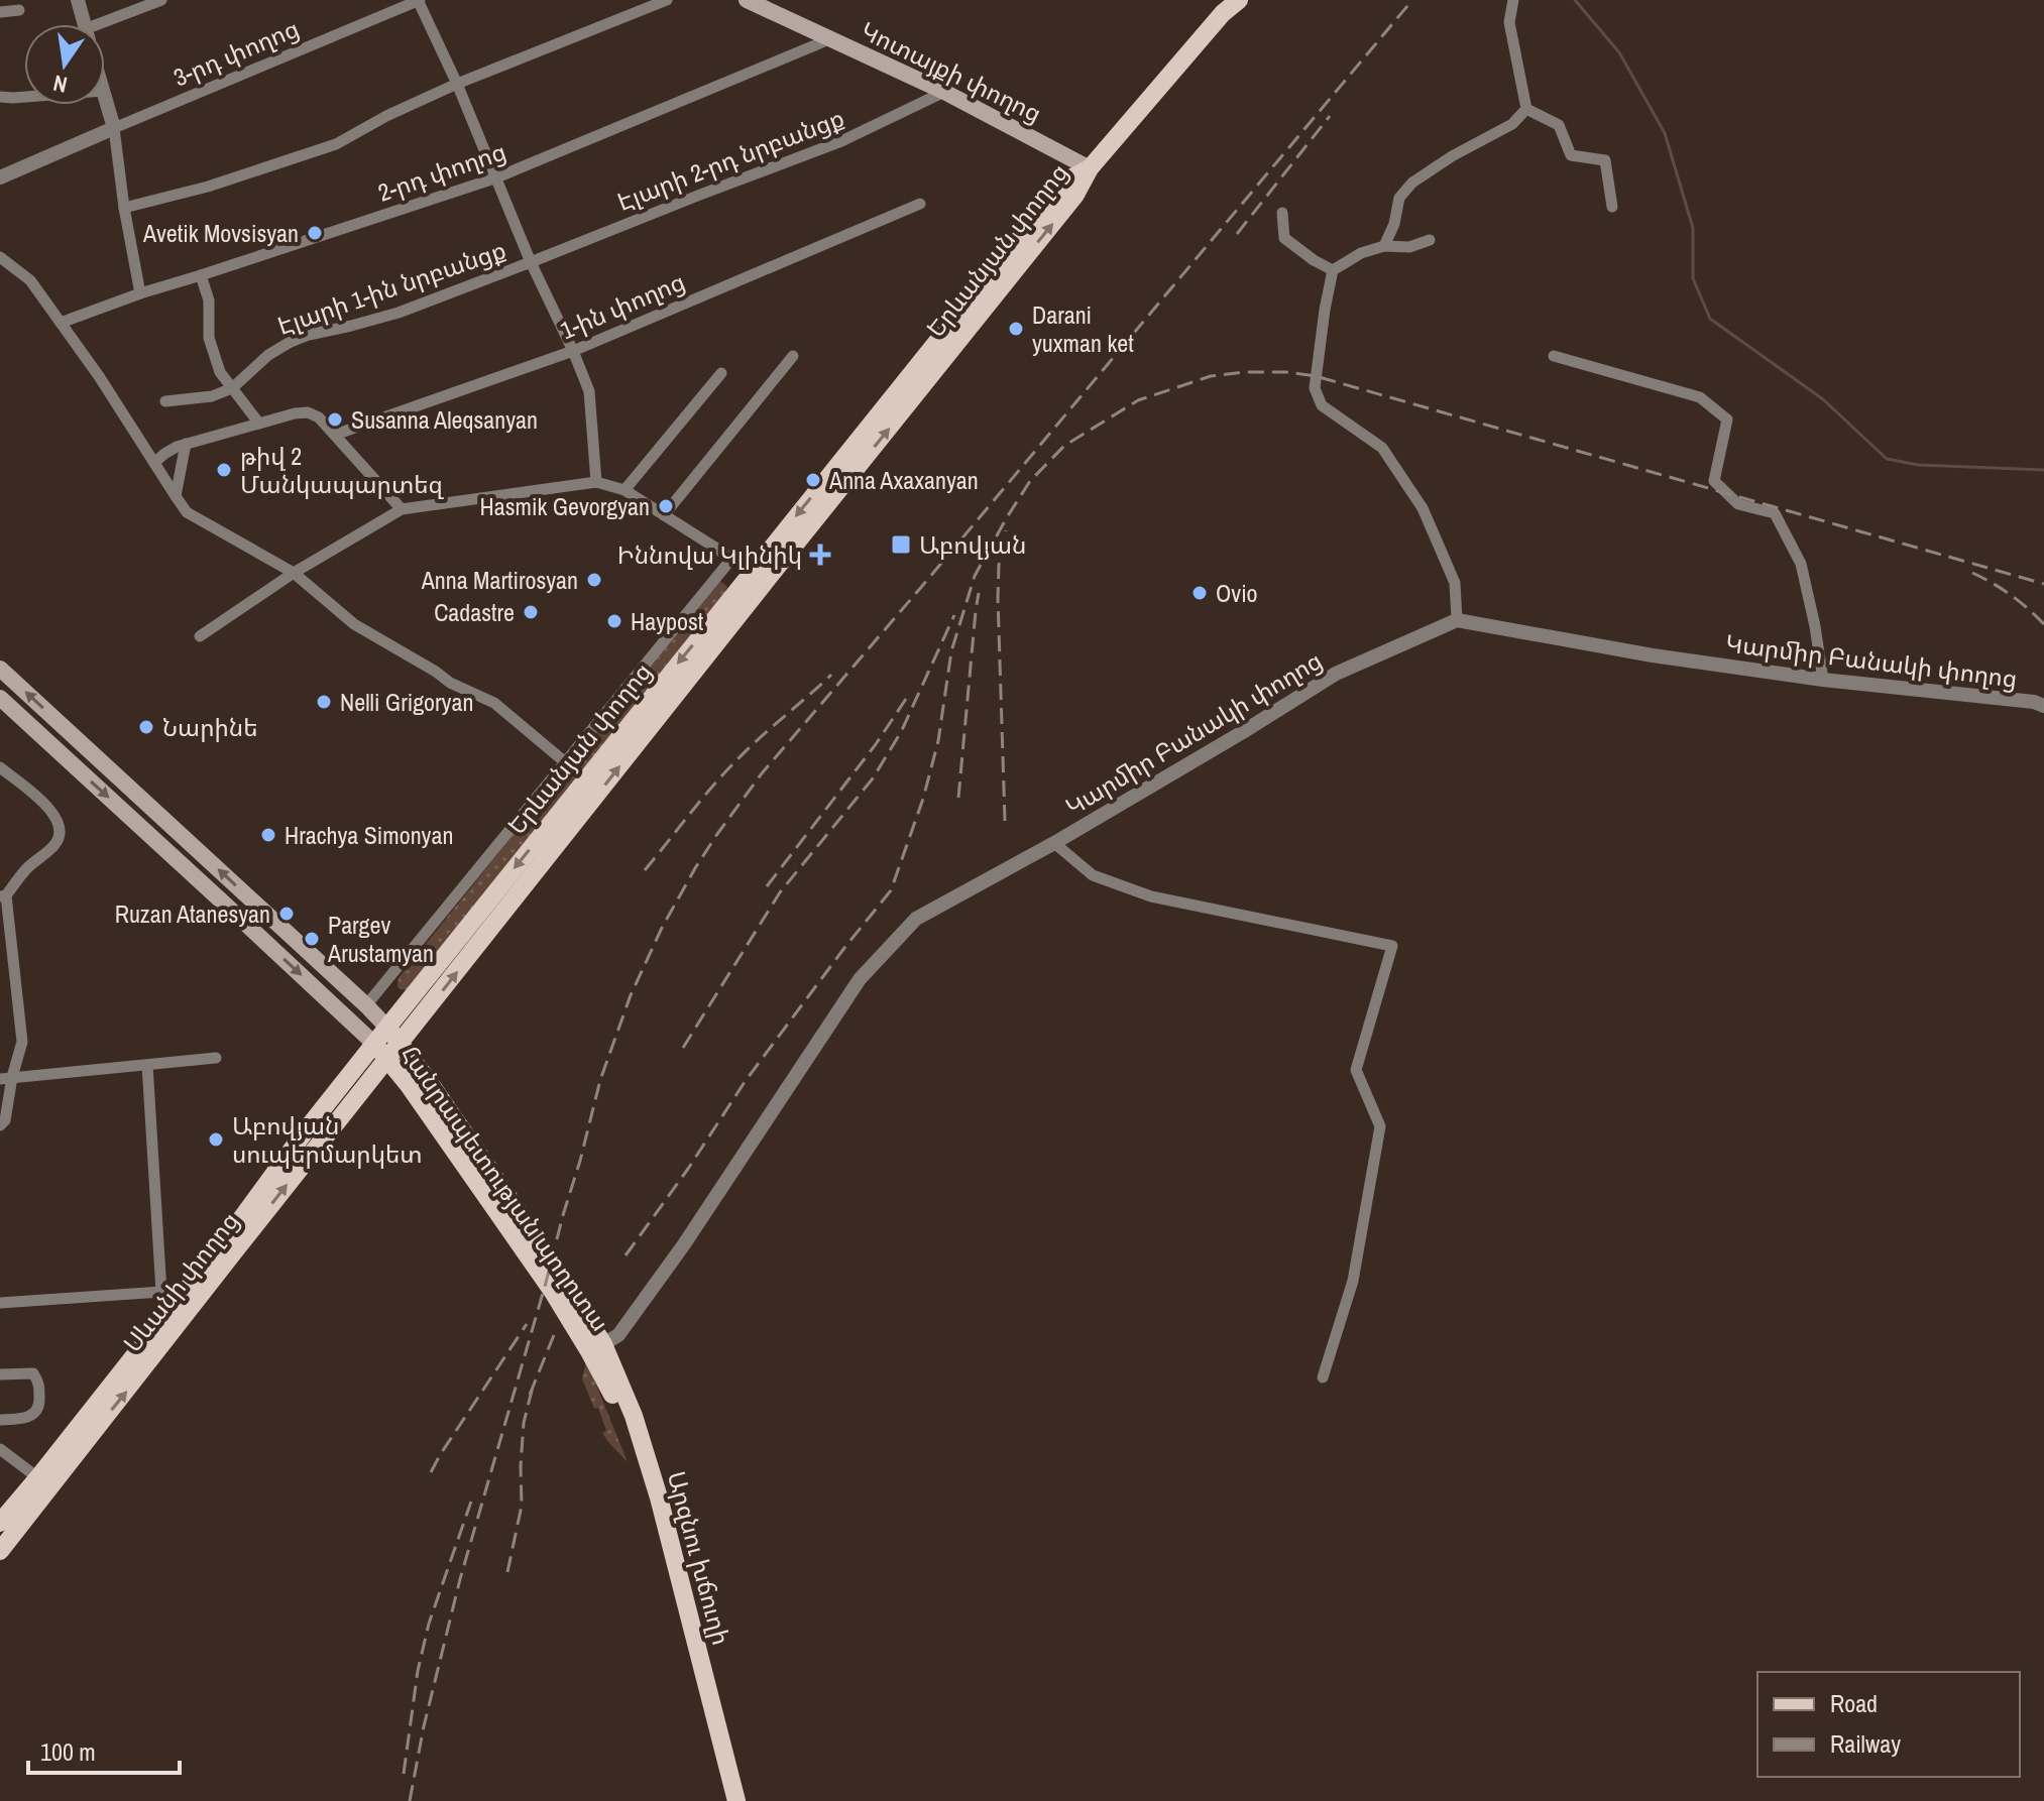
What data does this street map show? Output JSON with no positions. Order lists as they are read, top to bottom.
{
  "streets": {
    "main road": [
      "Կոտայքի փողոց",
      "Երևանյան փողոց",
      "Հանրապետության պողոտա",
      "Սևանի փողոց",
      "Արզնու խճուղի"
    ],
    "street": [
      "3-րդ փողոց",
      "Էլարի 2-րդ նրբանցք",
      "2-րդ փողոց",
      "Էլարի 1-ին նրբանցք",
      "1-ին փողոց",
      "Կարմիր Բանակի փողոց"
    ]
  },
  "crossings": [
    ["Կոտայքի փողոց", "Էլարի 2-րդ նրբանցք"],
    ["Կոտայքի փողոց", "2-րդ փողոց"],
    ["Կոտայքի փողոց", "Երևանյան փողոց"],
    ["Էլարի 2-րդ նրբանցք", "Էլարի 1-ին նրբանցք"],
    ["Երևանյան փողոց", "Հանրապետության պողոտա"],
    ["Երևանյան փողոց", "Սևանի փողոց"],
    ["Կարմիր Բանակի փողոց", "Հանրապետության պողոտա"],
    ["Կարմիր Բանակի փողոց", "Արզնու խճուղի"],
    ["Հանրապետության պողոտա", "Սևանի փողոց"],
    ["Հանրապետության պողոտա", "Արզնու խճուղի"]
  ],
  "places": {
    "other": [
      "Avetik Movsisyan",
      "Darani yuxman ket",
      "Susanna Aleqsanyan",
      "թիվ 2 Մանկապարտեզ",
      "Anna Axaxanyan",
      "Hasmik Gevorgyan",
      "Anna Martirosyan",
      "Ovio",
      "Cadastre",
      "Haypost",
      "Nelli Grigoryan",
      "Նարինե",
      "Hrachya Simonyan",
      "Ruzan Atanesyan",
      "Pargev Arustamyan",
      "Աբովյան սուպերմարկետ"
    ],
    "transit": ["Աբովյան"],
    "health": ["Իննովա Կլինիկ"]
  },
  "legend": ["Road", "Railway"],
  "scale_bar": "100 m",
  "north": "bottom"
}
